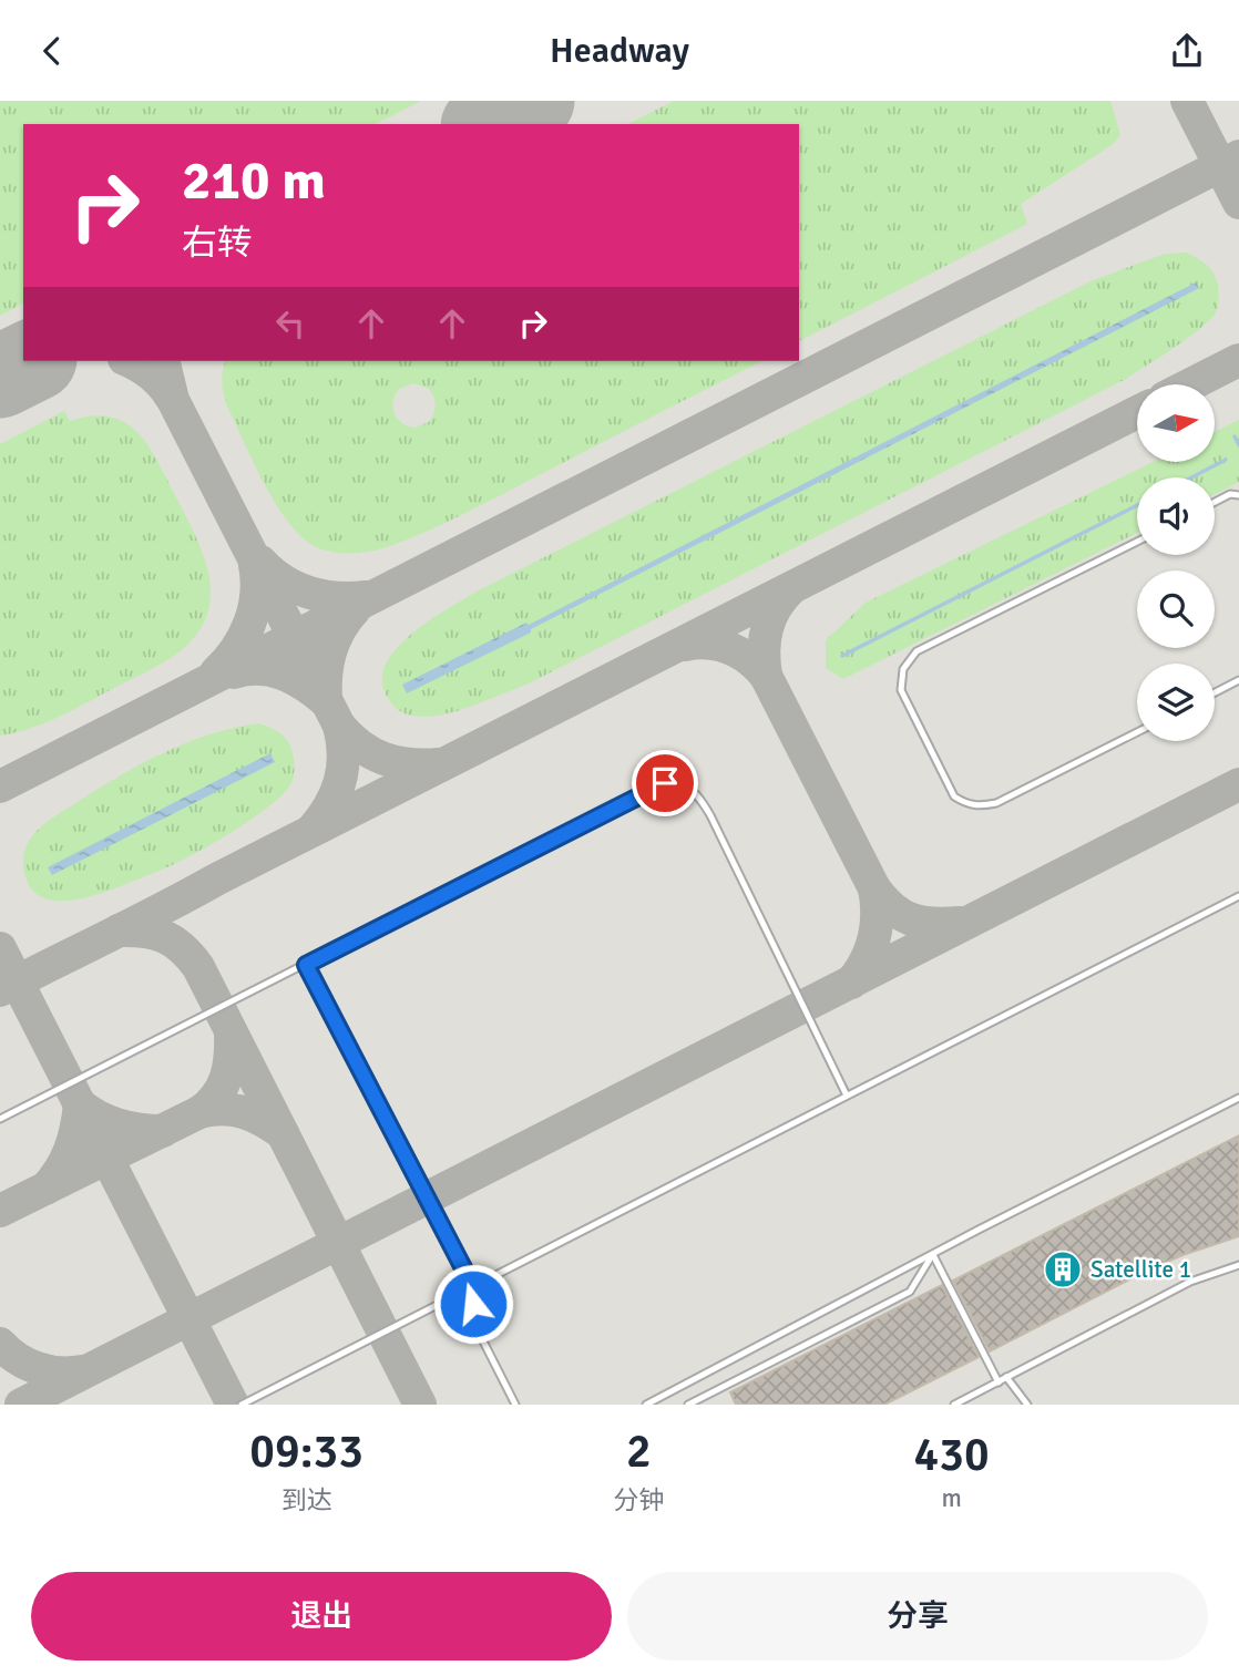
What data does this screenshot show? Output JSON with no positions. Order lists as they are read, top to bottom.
{
  "places": {
    "building": ["Satellite 1"]
  },
  "north": "right",
  "page": {
    "header": "Headway",
    "turn": ["210 m", "右转"],
    "eta": [
      "09:33",
      "到达",
      "2",
      "分钟",
      "430",
      "m"
    ],
    "buttons": ["退出", "分享"]
  }
}
